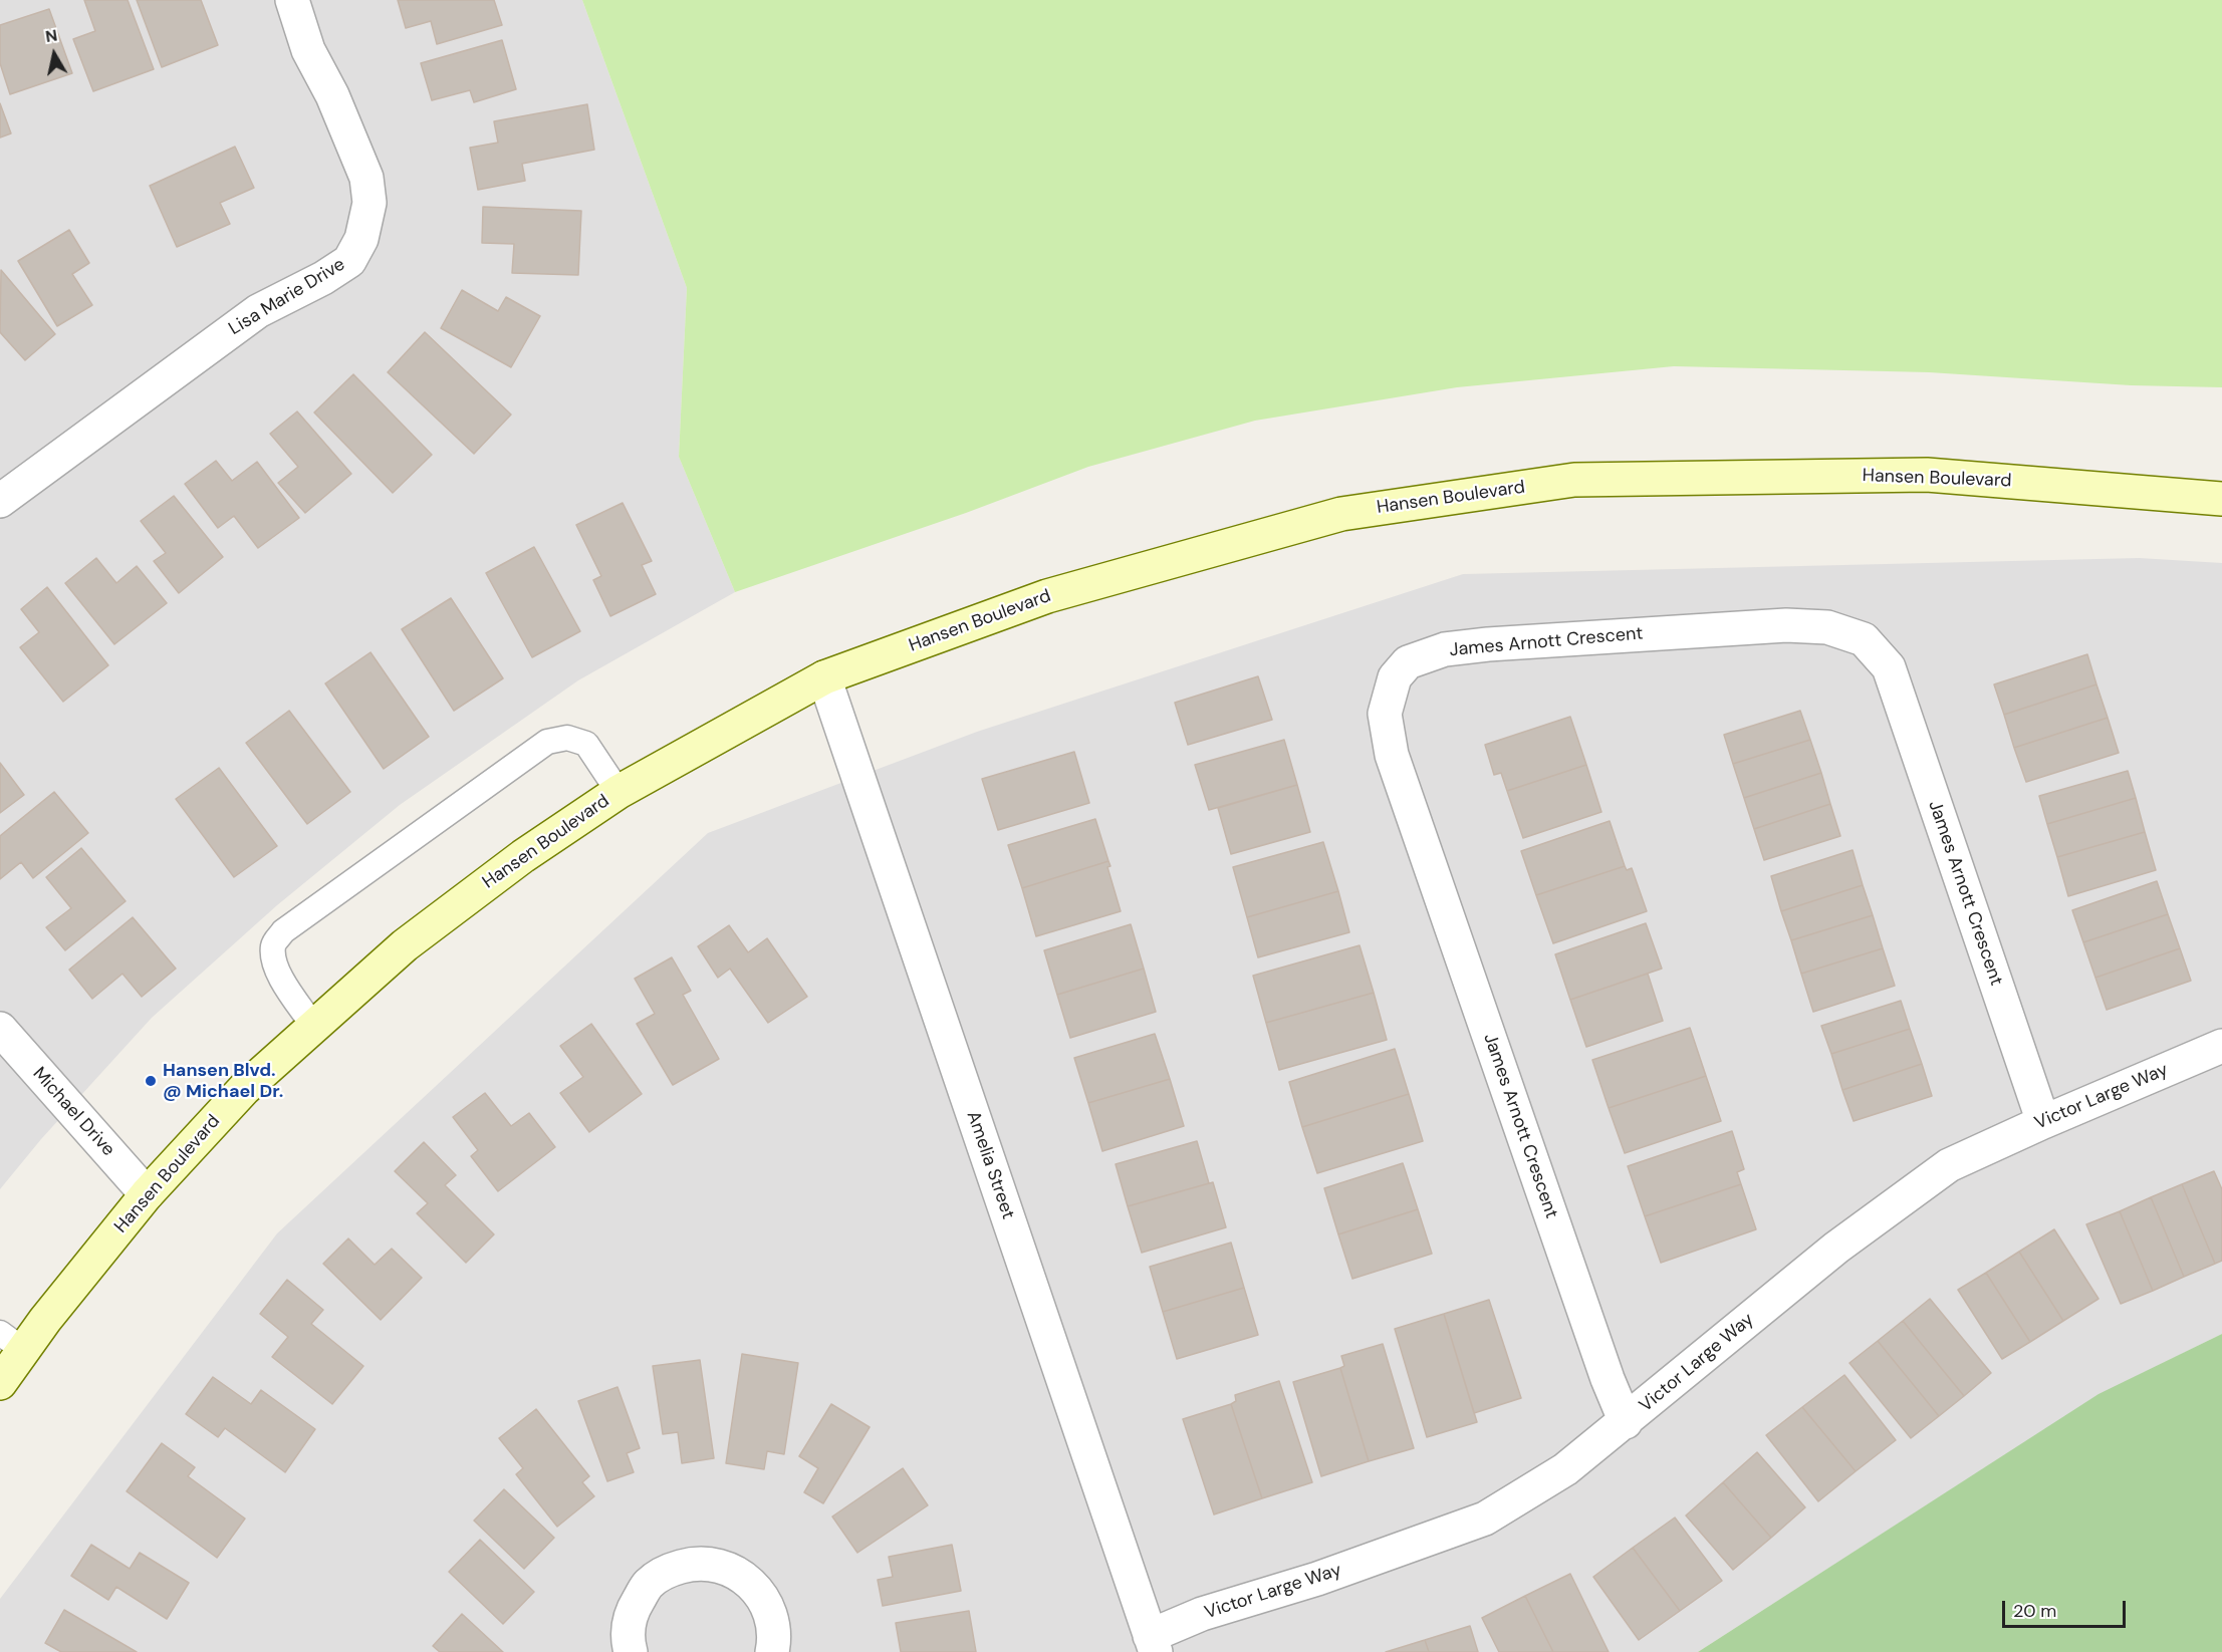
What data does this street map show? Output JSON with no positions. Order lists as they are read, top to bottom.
{
  "streets": {
    "street": [
      "Lisa Marie Drive",
      "Hansen Boulevard",
      "James Arnott Crescent",
      "Victor Large Way",
      "Michael Drive",
      "Amelia Street"
    ]
  },
  "crossings": [
    ["Hansen Boulevard", "Michael Drive"],
    ["Hansen Boulevard", "Amelia Street"],
    ["James Arnott Crescent", "Victor Large Way"],
    ["Victor Large Way", "Amelia Street"]
  ],
  "places": ["Hansen Blvd. @ Michael Dr."],
  "scale_bar": "20 m",
  "north": "top"
}
